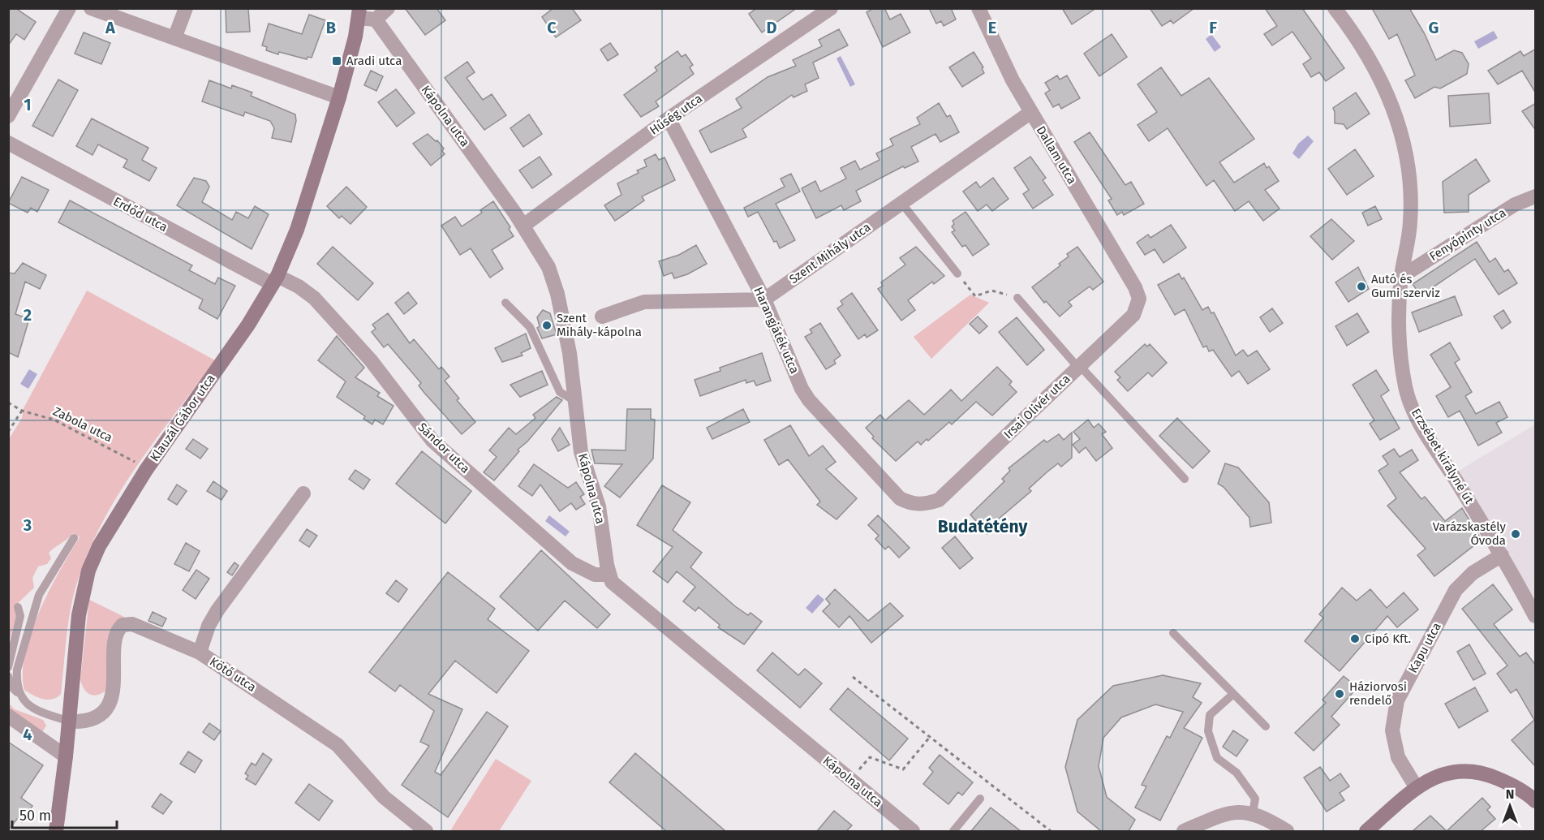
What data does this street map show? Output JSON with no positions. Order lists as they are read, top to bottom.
{
  "streets": {
    "street": [
      "Hűség utca",
      "Kápolna utca",
      "Dallam utca",
      "Erdőd utca",
      "Fenyőpinty utca",
      "Szent Mihály utca",
      "Harangjáték utca",
      "Irsai Olivér utca",
      "Klauzál Gábor utca",
      "Sándor utca",
      "Erzsébet királyné út",
      "Kapu utca",
      "Kötő utca"
    ],
    "path": ["Zabola utca"]
  },
  "crossings": [
    ["Hűség utca", "Kápolna utca"],
    ["Hűség utca", "Harangjáték utca"],
    ["Kápolna utca", "Sándor utca"],
    ["Dallam utca", "Szent Mihály utca"],
    ["Dallam utca", "Irsai Olivér utca"],
    ["Erdőd utca", "Klauzál Gábor utca"],
    ["Erdőd utca", "Sándor utca"],
    ["Fenyőpinty utca", "Erzsébet királyné út"],
    ["Szent Mihály utca", "Harangjáték utca"],
    ["Harangjáték utca", "Irsai Olivér utca"],
    ["Klauzál Gábor utca", "Zabola utca"],
    ["Klauzál Gábor utca", "Sándor utca"],
    ["Klauzál Gábor utca", "Kötő utca"],
    ["Erzsébet királyné út", "Kapu utca"]
  ],
  "districts": ["Budatétény"],
  "places": {
    "transit": ["Aradi utca"],
    "other": [
      "Autó és Gumi szerviz",
      "Szent Mihály-kápolna",
      "Varázskastély Óvoda",
      "Cipó Kft.",
      "Háziorvosi rendelő"
    ]
  },
  "scale_bar": "50 m",
  "north": "top",
  "grid": {
    "columns": [
      "A",
      "B",
      "C",
      "D",
      "E",
      "F",
      "G"
    ],
    "rows": [
      "1",
      "2",
      "3",
      "4"
    ]
  }
}
